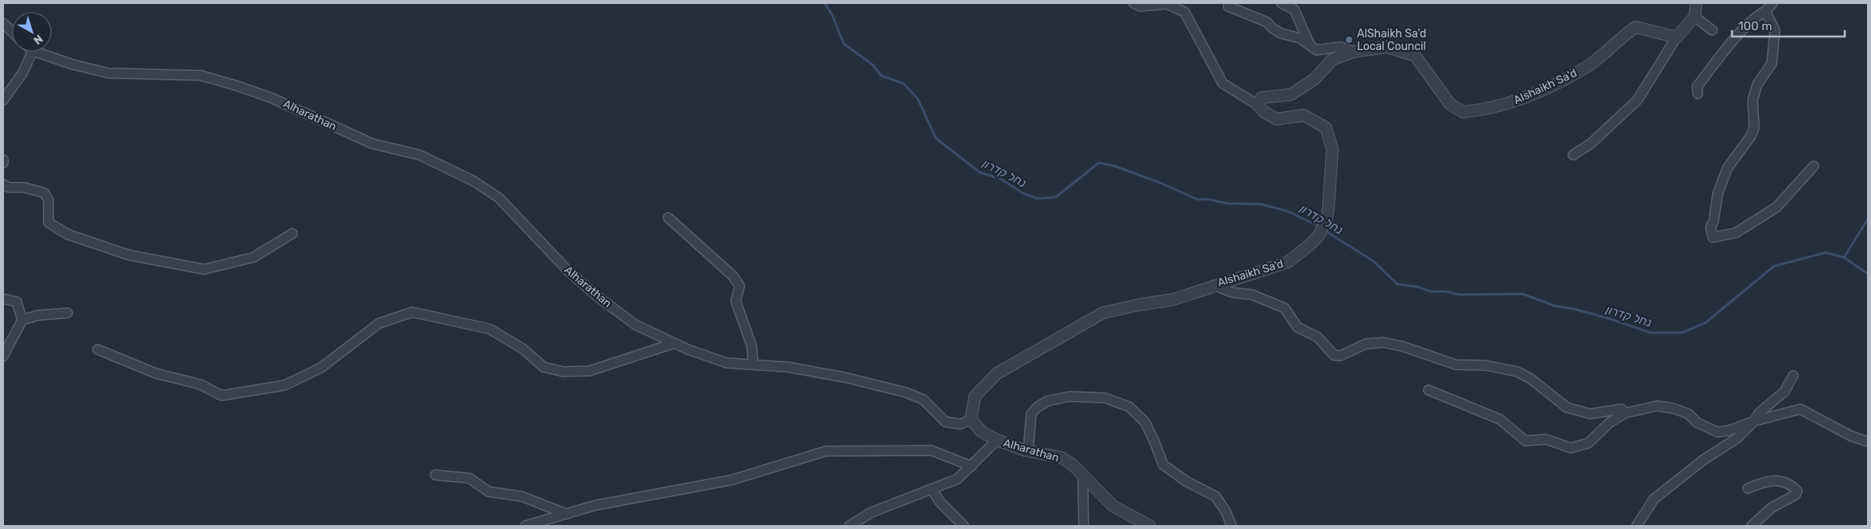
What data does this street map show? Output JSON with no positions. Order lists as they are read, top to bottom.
{
  "streets": {
    "street": ["Alshaikh Sa'd", "Alharathan"]
  },
  "crossings": [
    ["Alshaikh Sa'd", "Alharathan"]
  ],
  "water": ["נחל קדרון"],
  "places": ["AlShaikh Sa'd Local Council"],
  "scale_bar": "100 m",
  "north": "bottom right"
}
